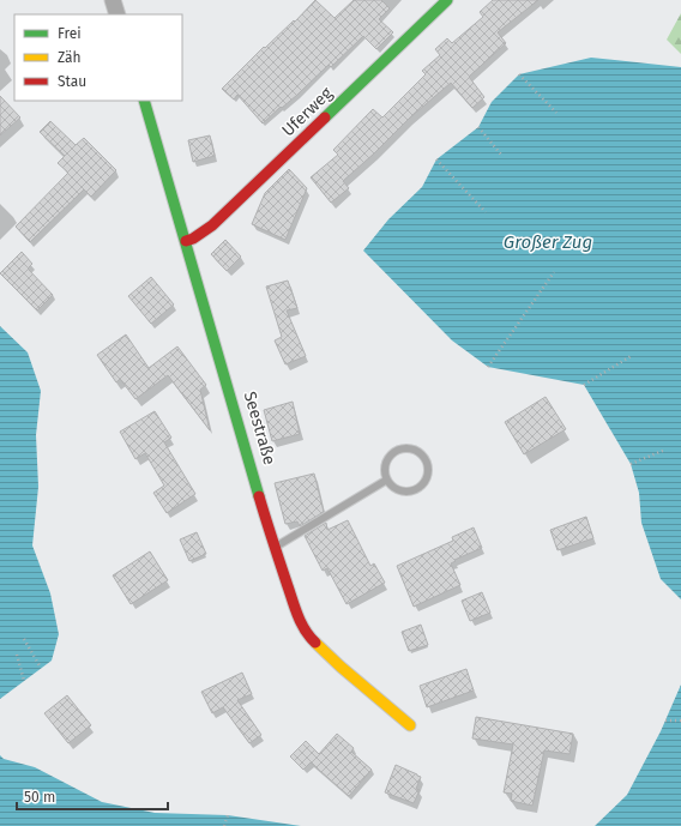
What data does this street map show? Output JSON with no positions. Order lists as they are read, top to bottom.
{
  "streets": {
    "street": ["Uferweg", "Seestraße"]
  },
  "crossings": [
    ["Uferweg", "Seestraße"]
  ],
  "water": ["Großer Zug"],
  "legend": ["Frei", "Zäh", "Stau"],
  "scale_bar": "50 m"
}
